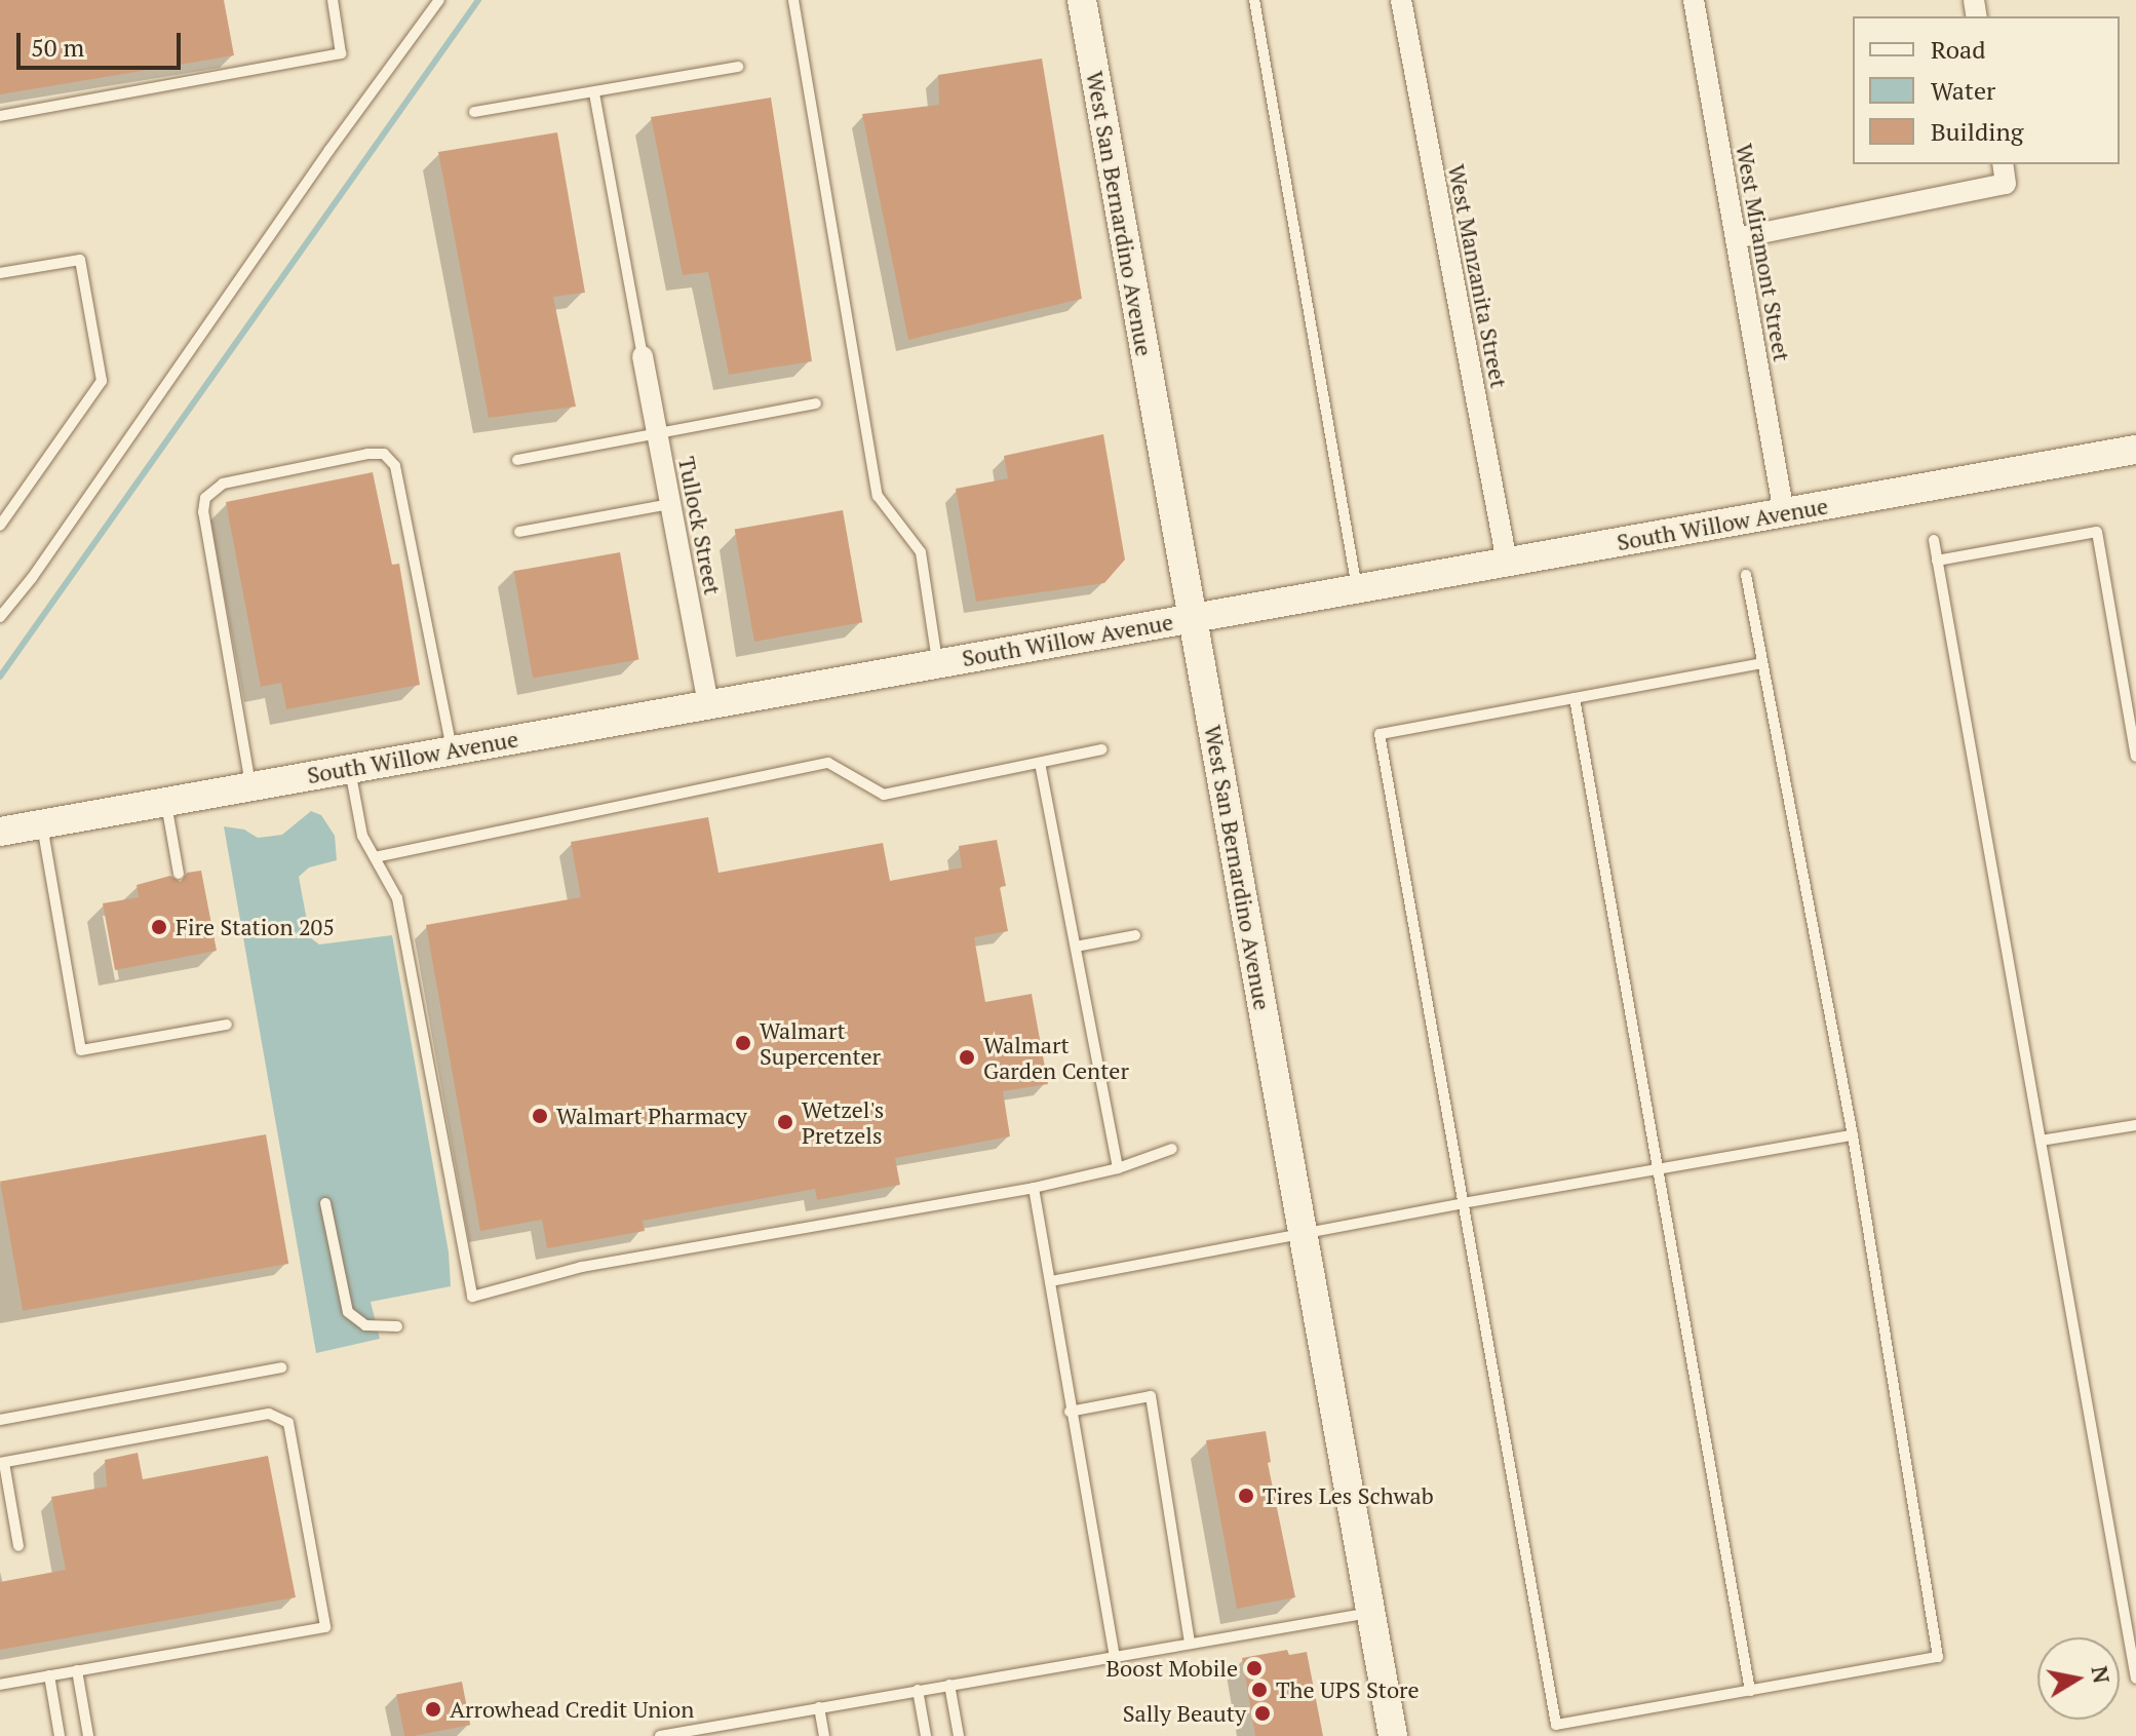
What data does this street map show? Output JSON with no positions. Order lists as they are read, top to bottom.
{
  "streets": {
    "street": [
      "West San Bernardino Avenue",
      "West Miramont Street",
      "West Manzanita Street",
      "South Willow Avenue",
      "Tullock Street"
    ]
  },
  "crossings": [
    ["West San Bernardino Avenue", "South Willow Avenue"],
    ["West Miramont Street", "South Willow Avenue"],
    ["West Manzanita Street", "South Willow Avenue"],
    ["South Willow Avenue", "Tullock Street"]
  ],
  "places": [
    "Fire Station 205",
    "Walmart Supercenter",
    "Walmart Garden Center",
    "Walmart Pharmacy",
    "Wetzel's Pretzels",
    "Tires Les Schwab",
    "Boost Mobile",
    "The UPS Store",
    "Arrowhead Credit Union",
    "Sally Beauty"
  ],
  "legend": ["Road", "Water", "Building"],
  "scale_bar": "50 m",
  "north": "right"
}
